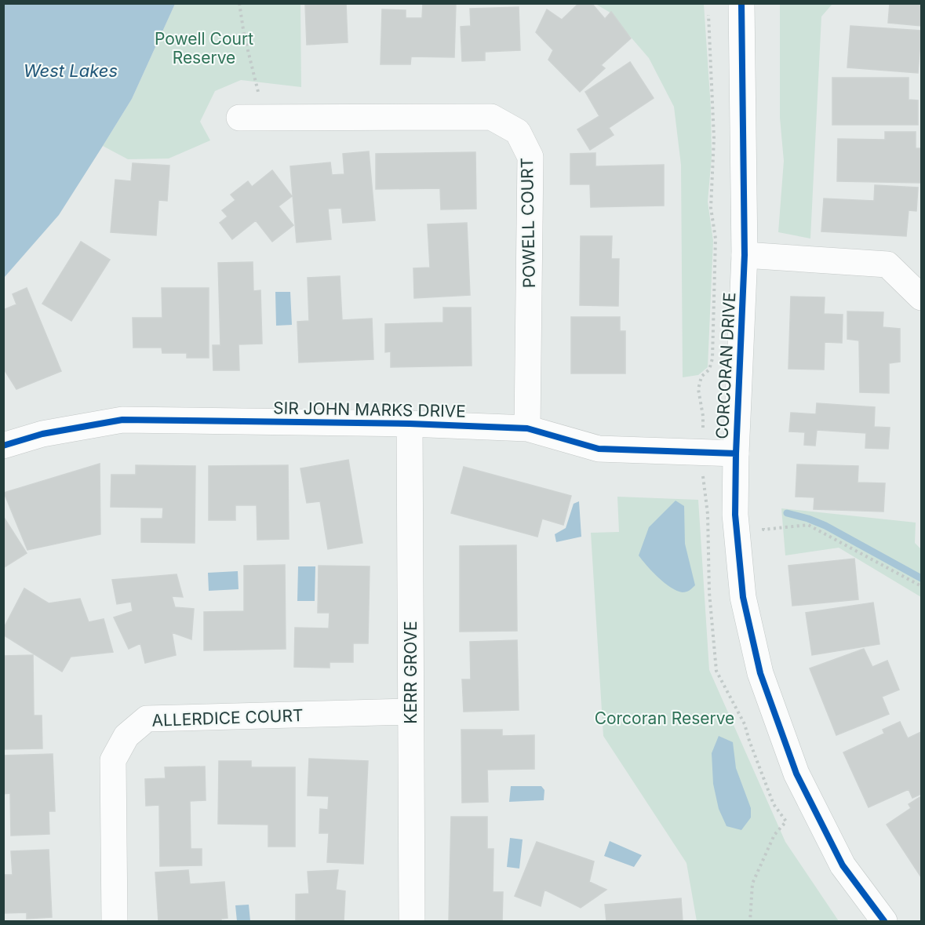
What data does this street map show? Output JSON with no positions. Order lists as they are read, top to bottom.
{
  "streets": {
    "street": [
      "POWELL COURT",
      "CORCORAN DRIVE",
      "SIR JOHN MARKS DRIVE",
      "KERR GROVE",
      "ALLERDICE COURT"
    ]
  },
  "crossings": [
    ["POWELL COURT", "SIR JOHN MARKS DRIVE"],
    ["CORCORAN DRIVE", "SIR JOHN MARKS DRIVE"],
    ["SIR JOHN MARKS DRIVE", "KERR GROVE"],
    ["KERR GROVE", "ALLERDICE COURT"]
  ],
  "water": ["West Lakes"],
  "parks": ["Powell Court Reserve", "Corcoran Reserve"]
}
